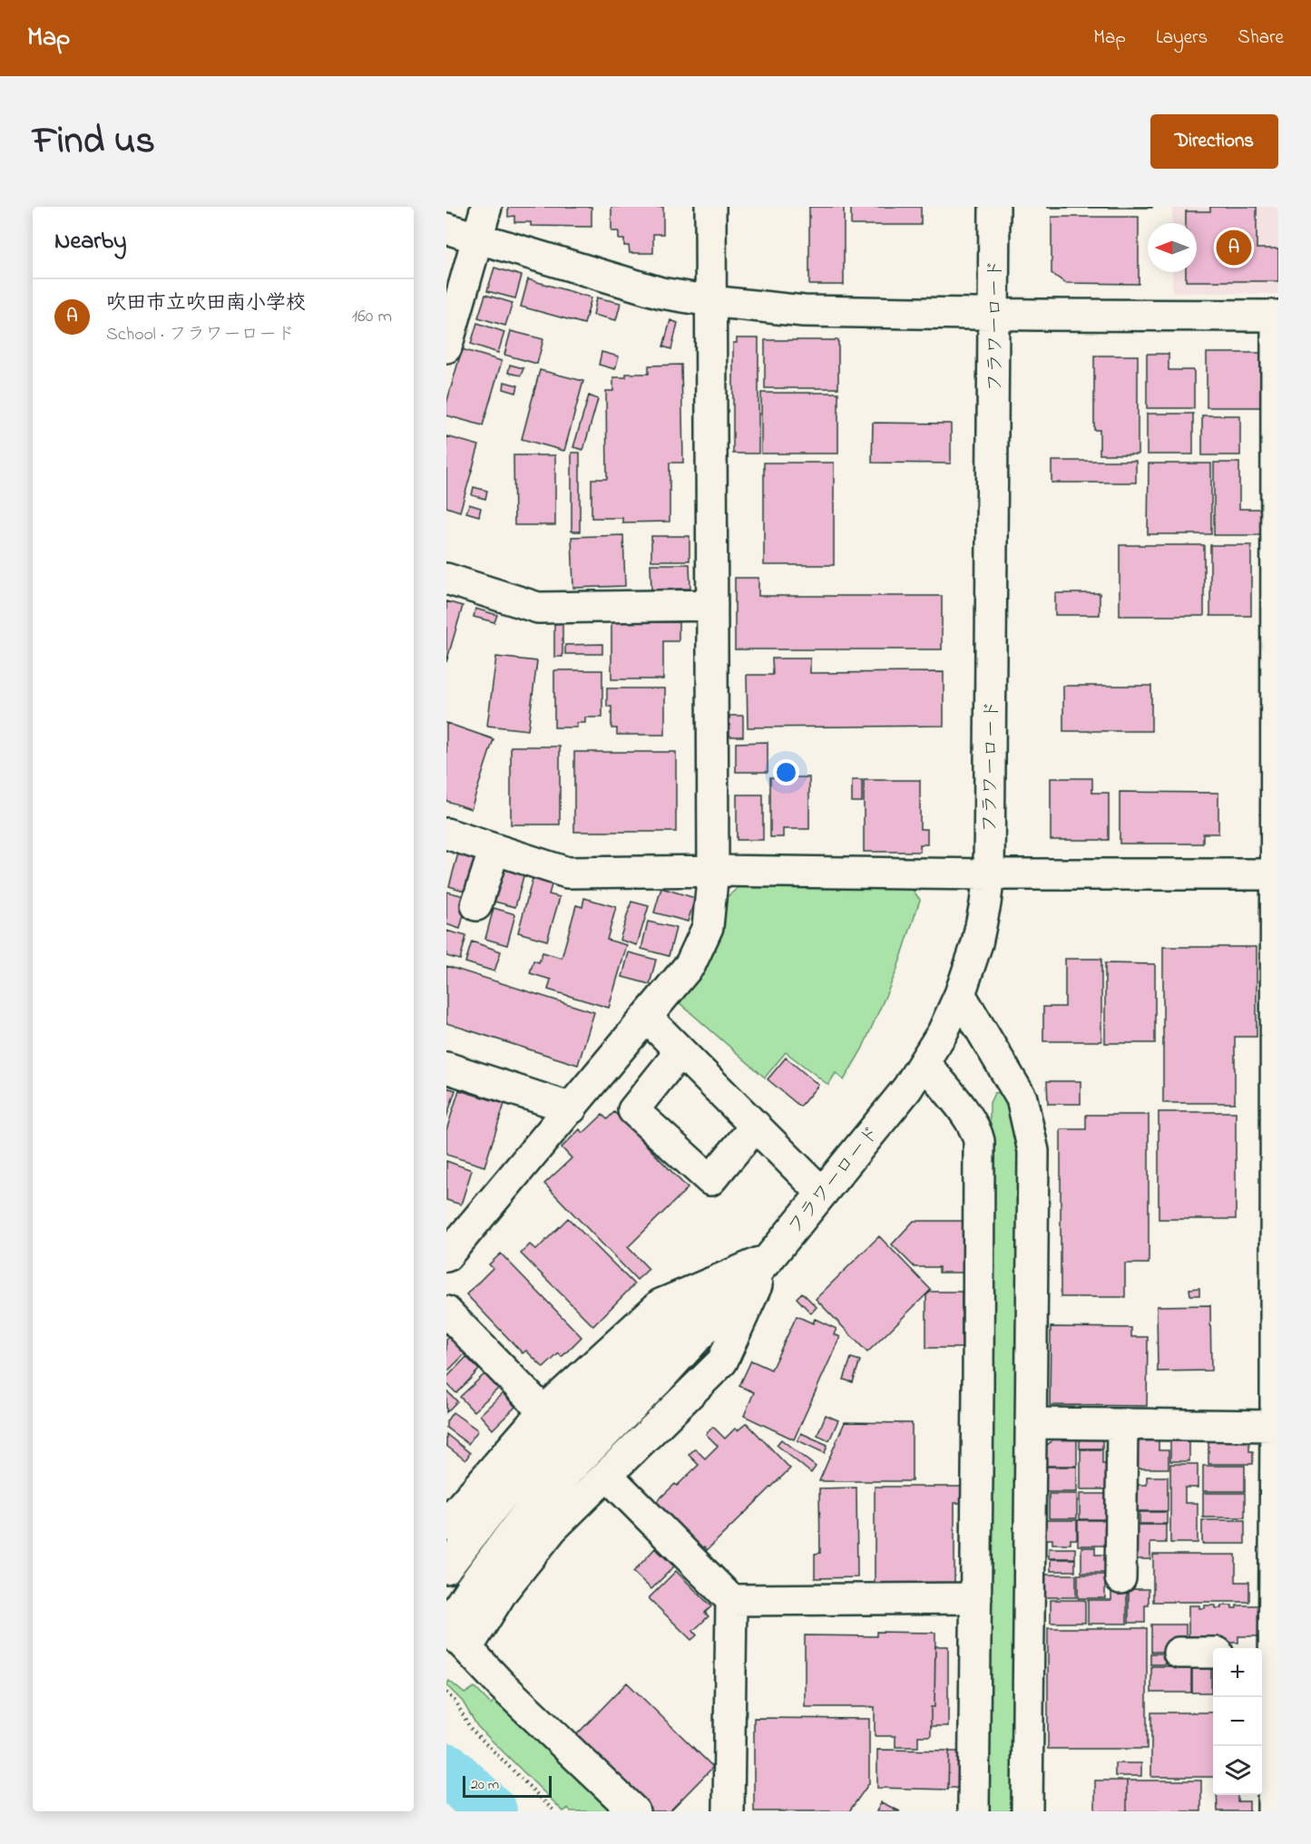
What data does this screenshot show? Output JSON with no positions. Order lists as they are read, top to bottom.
{
  "streets": {
    "street": ["フラワーロード"]
  },
  "scale_bar": "20 m",
  "north": "left",
  "page": {
    "header": "Map",
    "nav": ["Map", "Layers", "Share"],
    "title": "Find us",
    "buttons": "Directions",
    "heading": "Nearby",
    "pins": "A",
    "list": [
      {
        "mark": "A",
        "name": "吹田市立吹田南小学校",
        "note": "School · フラワーロード",
        "value": "160 m"
      }
    ],
    "map_buttons": ["+", "−"],
    "scale": "20 m"
  }
}
